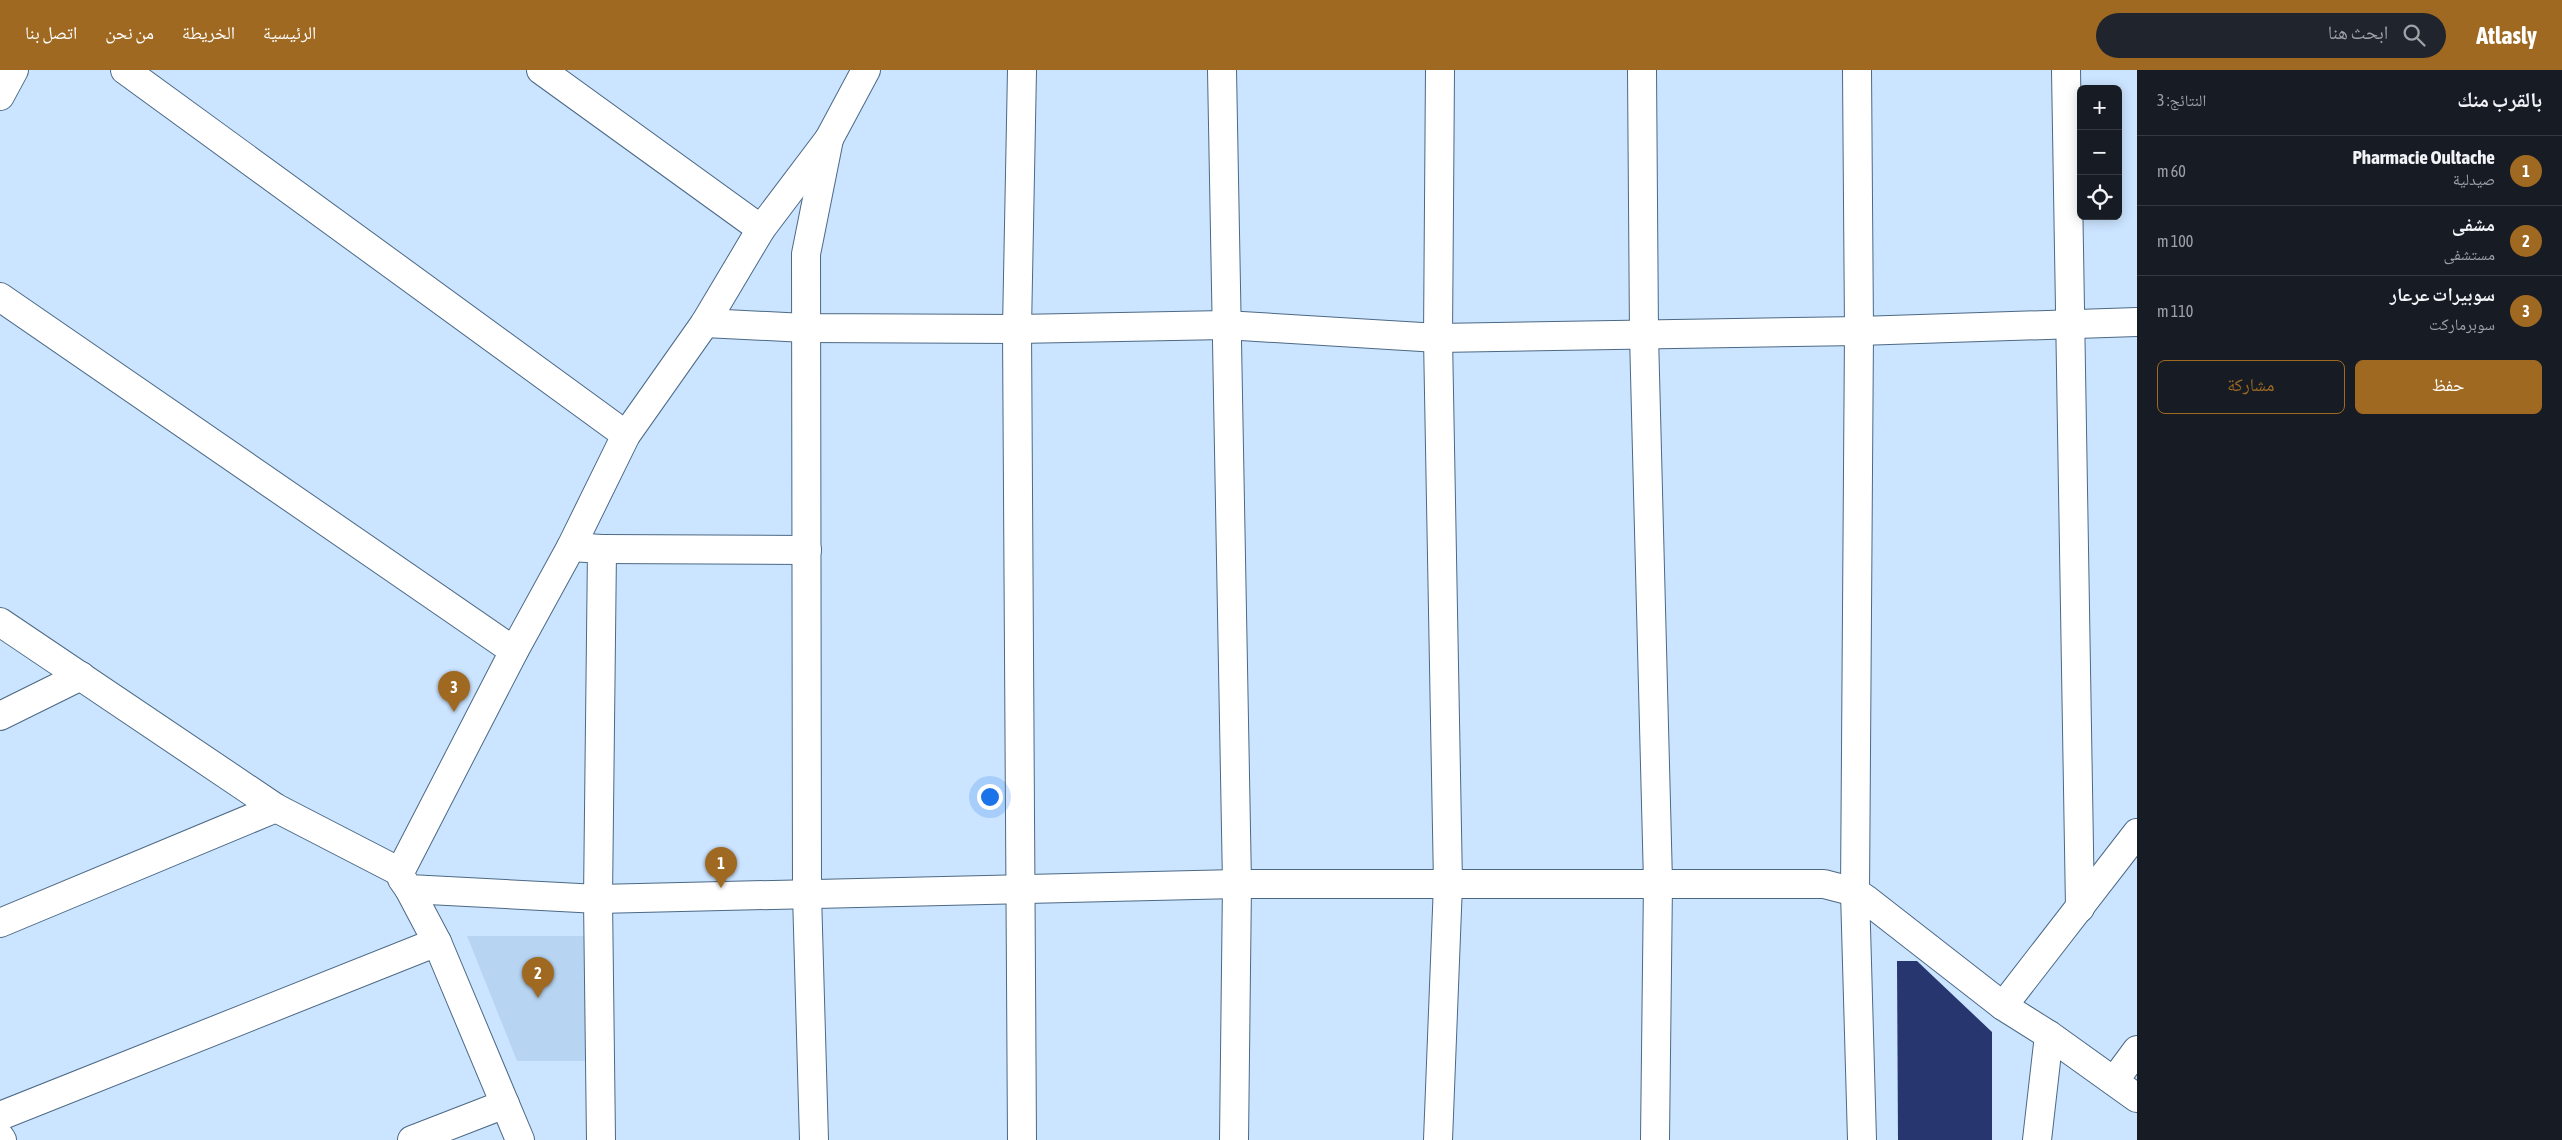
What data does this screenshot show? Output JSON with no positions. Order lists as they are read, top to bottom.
{
  "page": {
    "header": "Atlasly",
    "search": "ابحث هنا",
    "nav": [
      "الرئيسية",
      "الخريطة",
      "من نحن",
      "اتصل بنا"
    ],
    "heading": ["بالقرب منك", "النتائج: 3"],
    "map_buttons": ["+", "−"],
    "list": [
      {
        "mark": "1",
        "name": "Pharmacie Oultache",
        "note": "صيدلية",
        "value": "60 m"
      },
      {
        "mark": "2",
        "name": "مشفى",
        "note": "مستشفى",
        "value": "100 m"
      },
      {
        "mark": "3",
        "name": "سوبيرات عرعار",
        "note": "سوبرماركت",
        "value": "110 m"
      }
    ],
    "buttons": ["حفظ", "مشاركة"],
    "pins": ["3", "1", "2"]
  }
}
